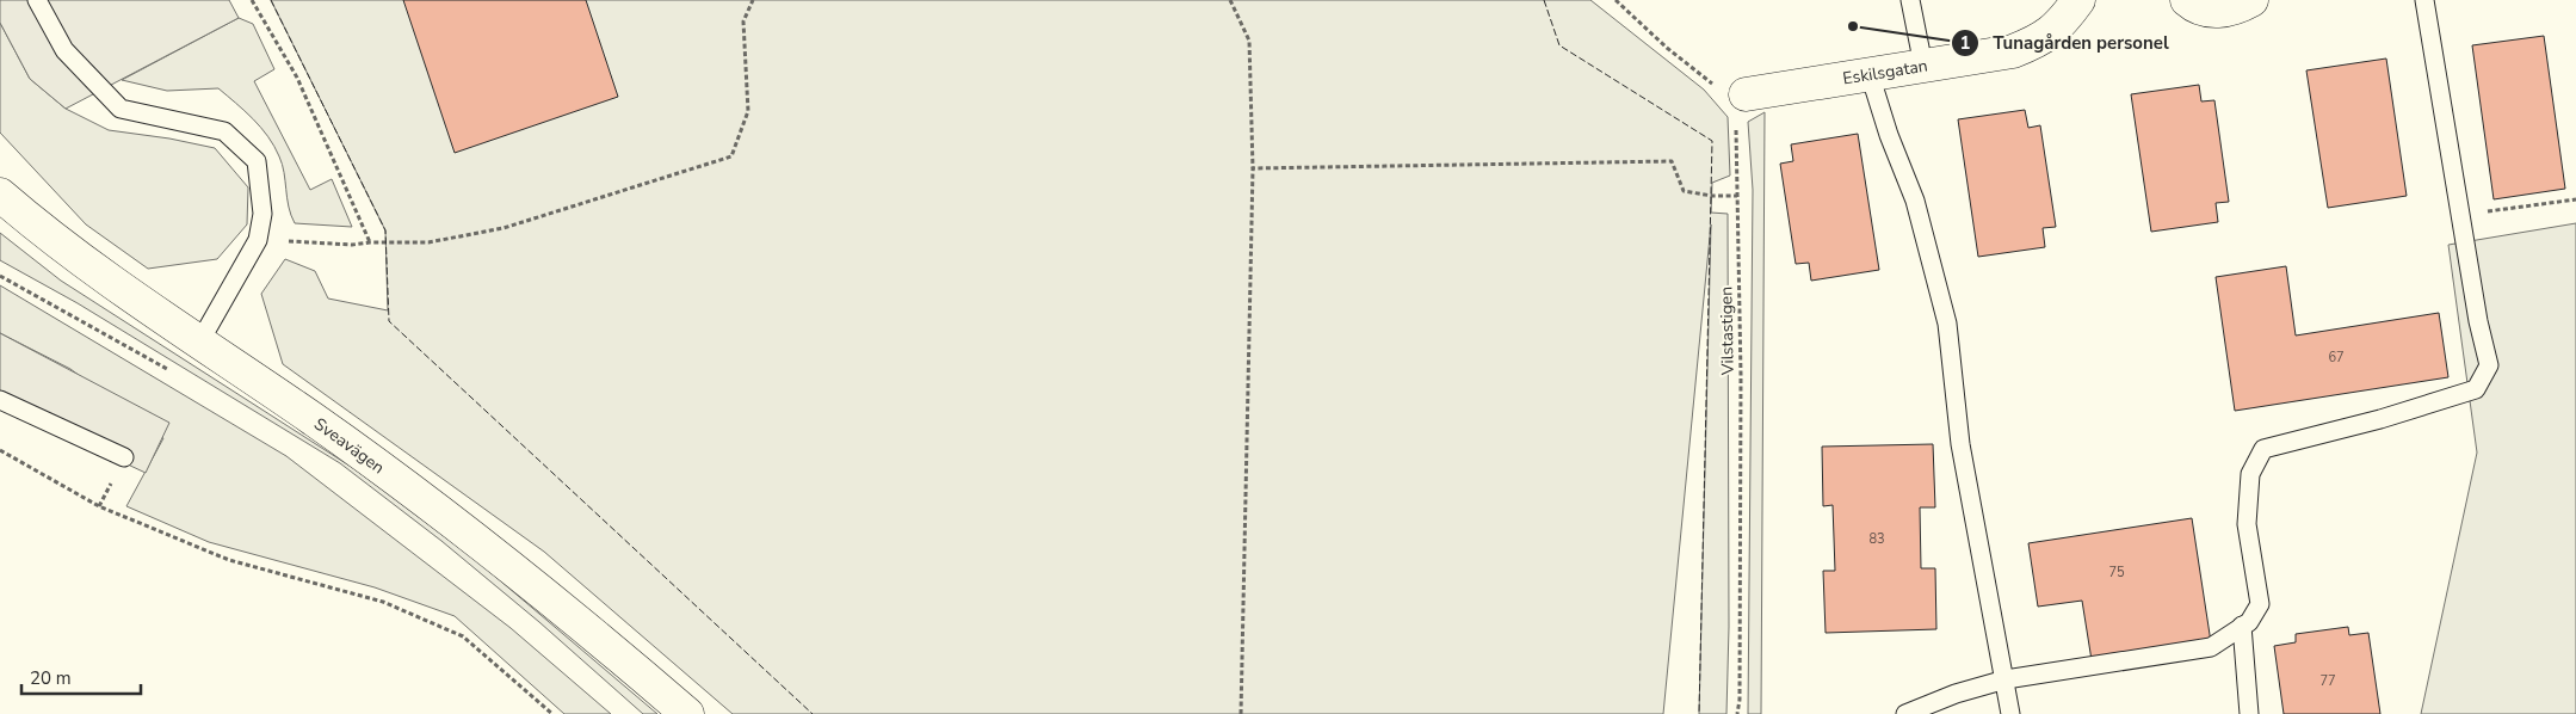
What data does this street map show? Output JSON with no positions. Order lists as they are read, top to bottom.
{
  "streets": {
    "main road": ["Eskilsgatan", "Sveavägen"],
    "path": ["Vilstastigen"]
  },
  "places": ["Tunagården personel"],
  "house_numbers": [
    "67",
    "83",
    "75",
    "77"
  ],
  "scale_bar": "20 m"
}
